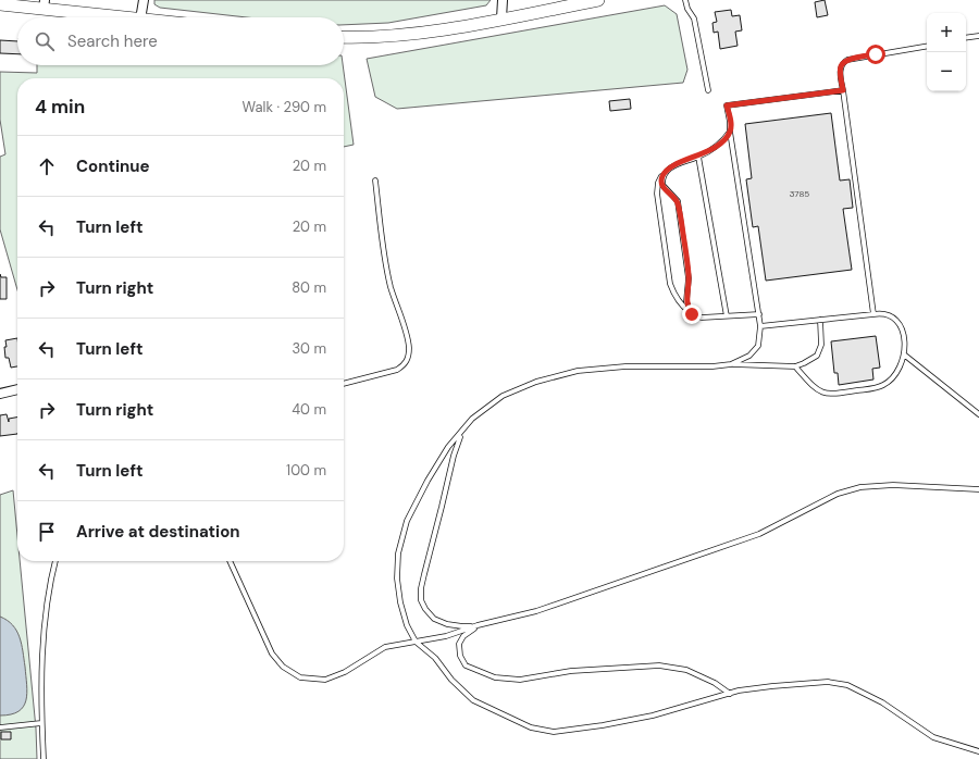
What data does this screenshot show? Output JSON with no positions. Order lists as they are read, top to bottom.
{
  "house_numbers": ["3785"],
  "page": {
    "map_buttons": ["+", "−"],
    "search": "Search here",
    "heading": ["4 min", "Walk · 290 m"],
    "list": [
      ["Continue", "20 m"],
      ["Turn left", "20 m"],
      ["Turn right", "80 m"],
      ["Turn left", "30 m"],
      ["Turn right", "40 m"],
      ["Turn left", "100 m"],
      "Arrive at destination"
    ]
  }
}
